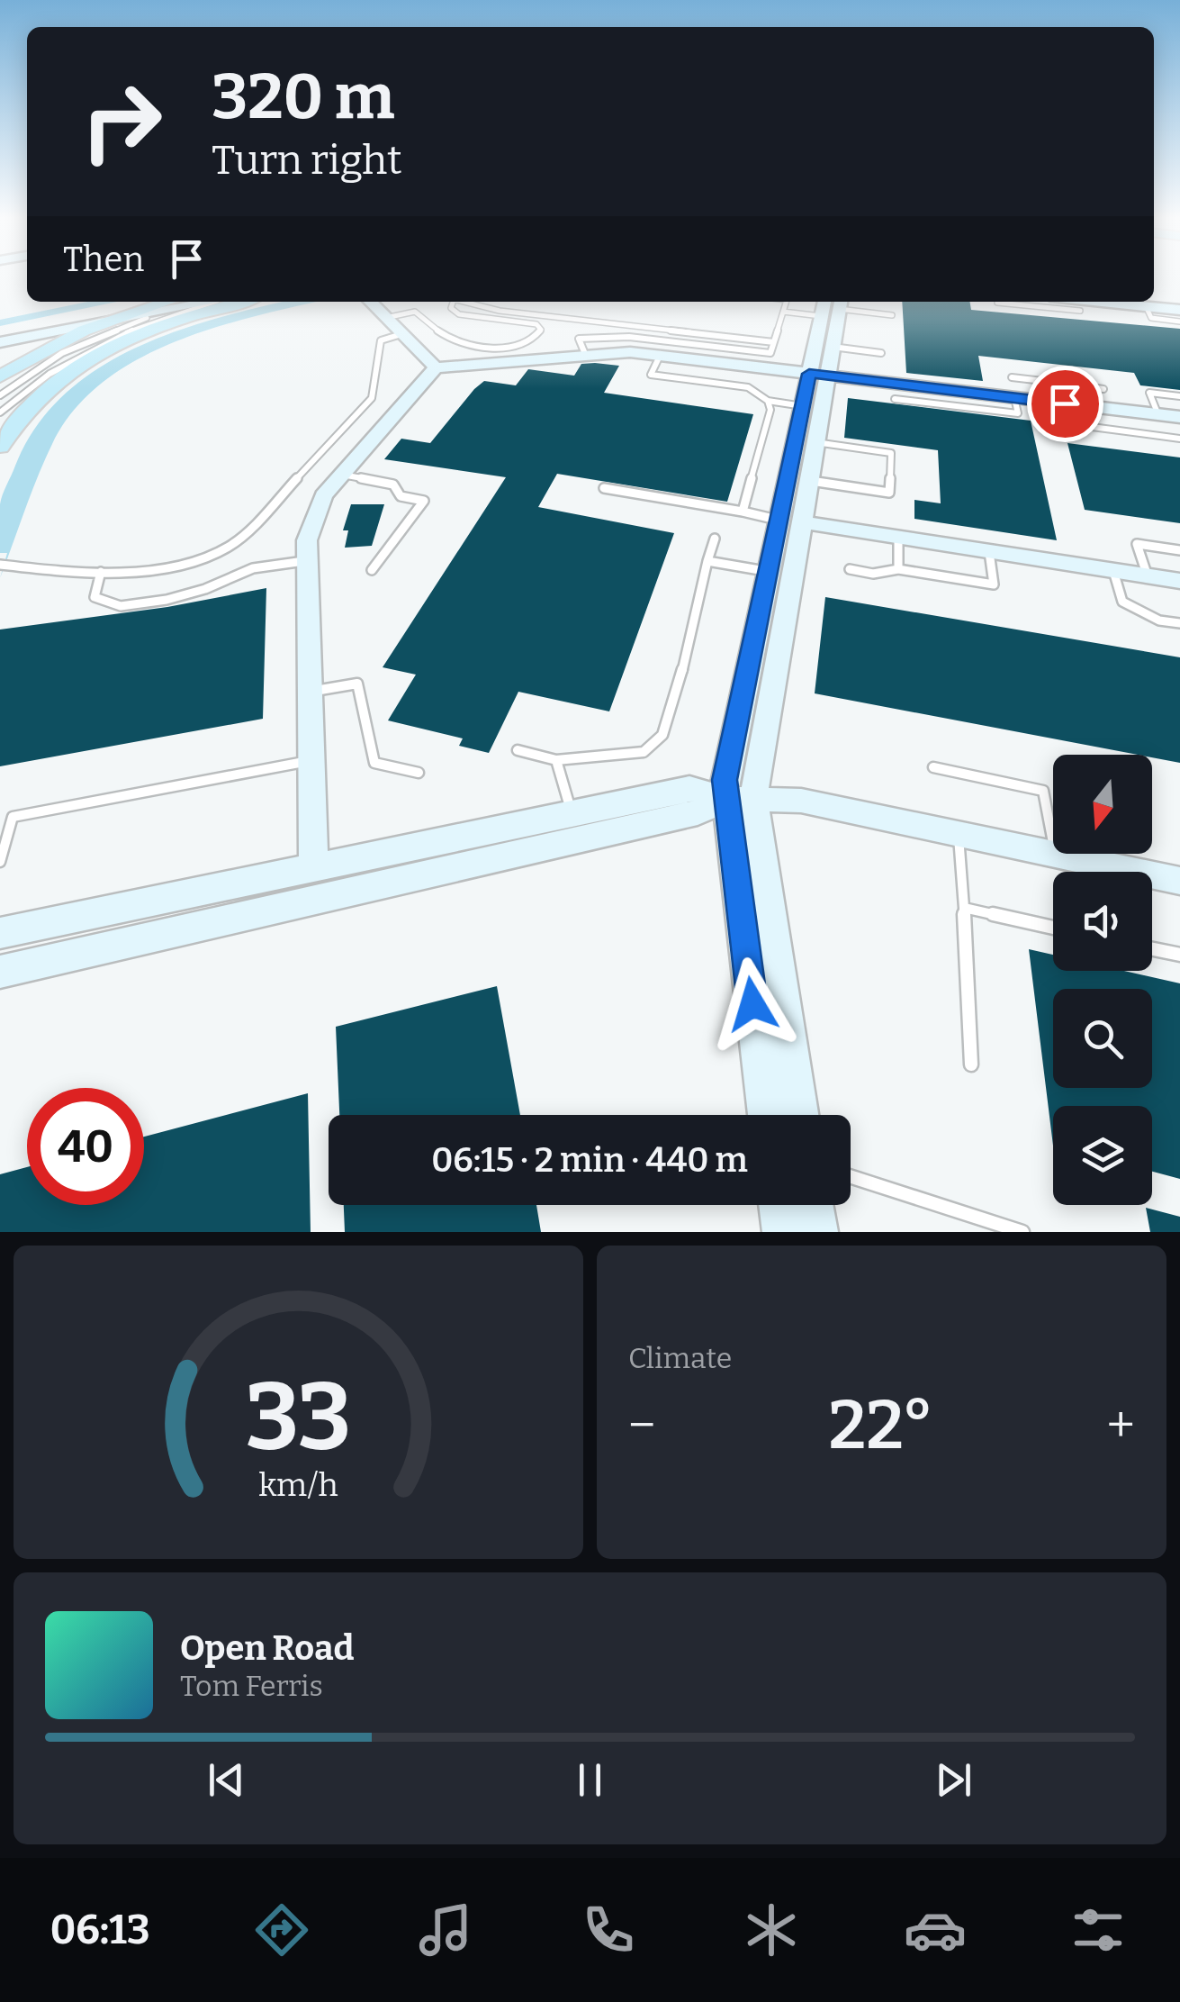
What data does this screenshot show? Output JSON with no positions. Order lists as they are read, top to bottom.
{
  "north": "bottom",
  "page": {
    "turn": ["320 m", "Turn right"],
    "then": "Then",
    "limit": "40",
    "trip": "06:15 · 2 min · 440 m",
    "tile": "Climate",
    "heat": ["−", "22°", "+"],
    "song": ["Open Road", "Tom Ferris"],
    "tabs": "06:13",
    "gauge": ["33", "km/h"]
  }
}
